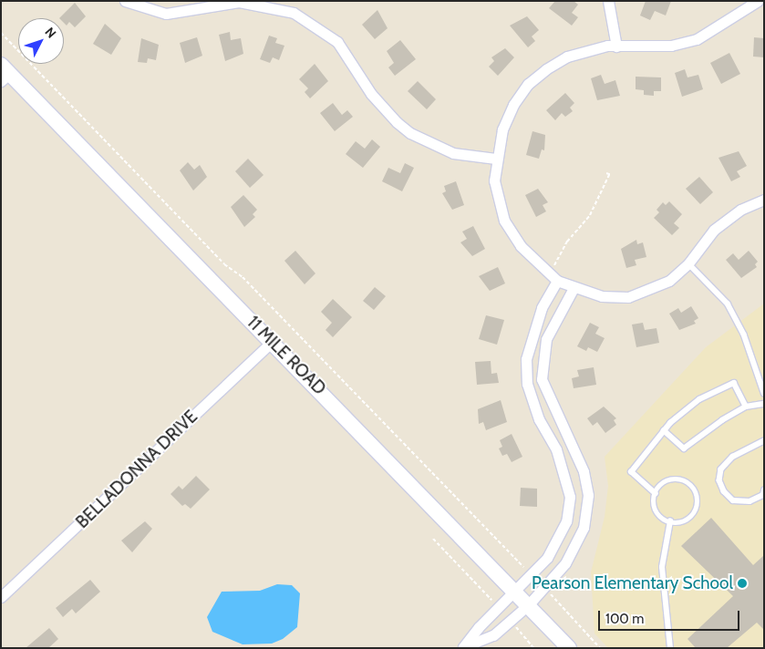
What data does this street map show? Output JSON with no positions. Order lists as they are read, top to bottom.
{
  "streets": {
    "street": ["11 MILE ROAD", "BELLADONNA DRIVE"]
  },
  "crossings": [
    ["11 MILE ROAD", "BELLADONNA DRIVE"]
  ],
  "places": ["Pearson Elementary School"],
  "scale_bar": "100 m",
  "north": "top right"
}
